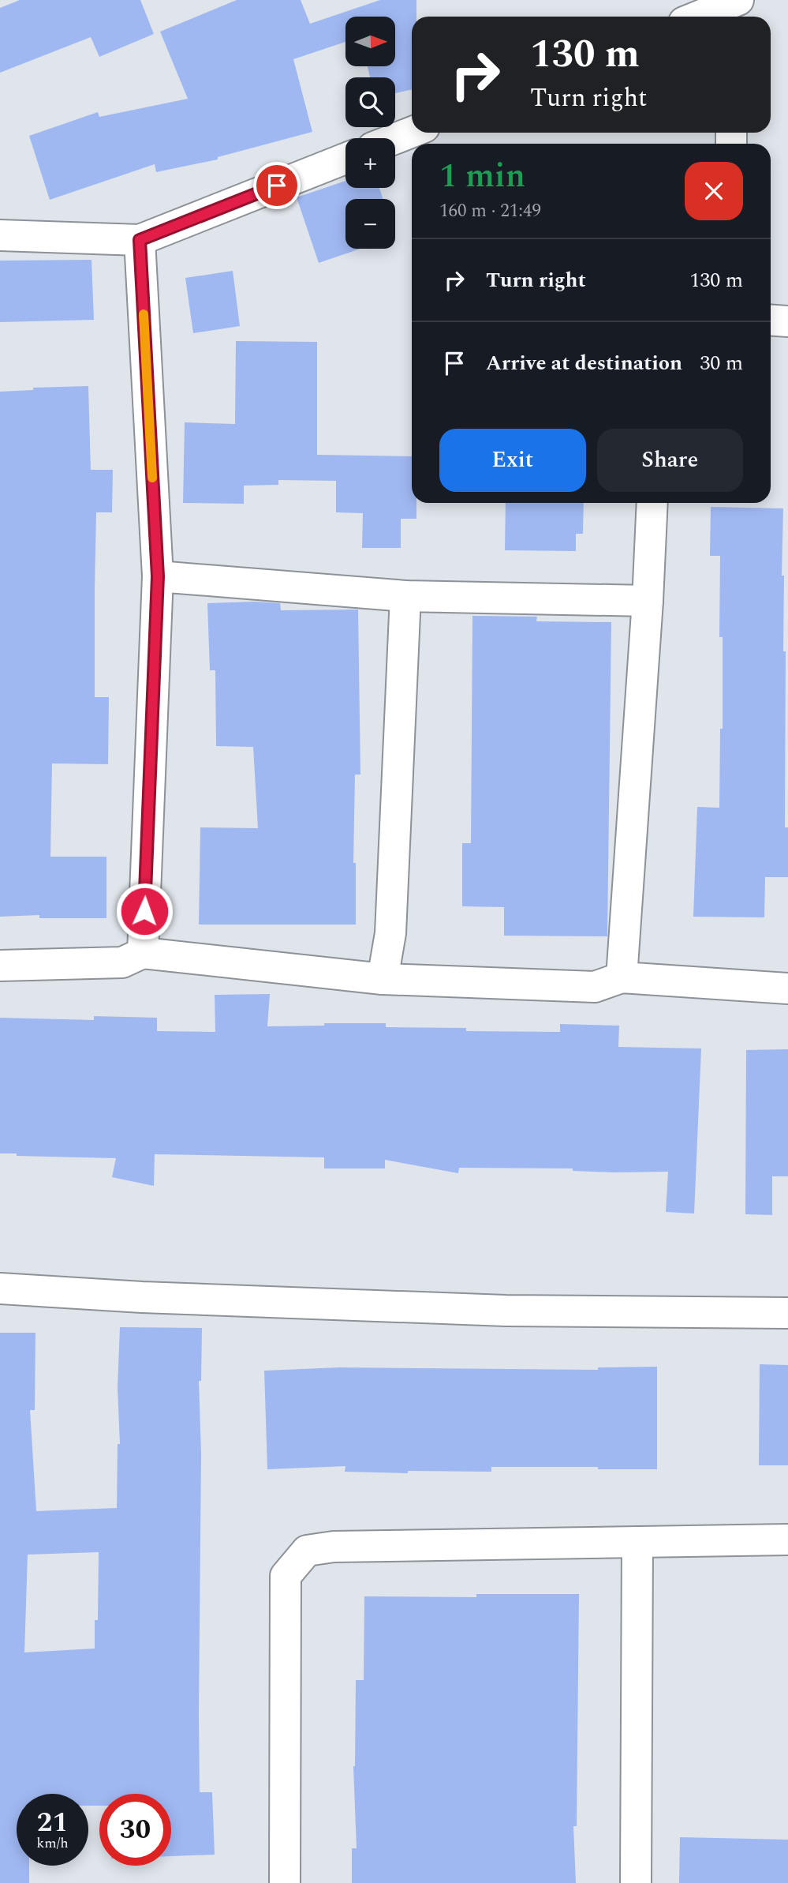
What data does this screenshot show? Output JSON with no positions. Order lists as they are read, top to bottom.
{
  "north": "right",
  "page": {
    "map_buttons": ["+", "−"],
    "turn": ["130 m", "Turn right"],
    "heading": ["1 min", "160 m · 21:49"],
    "list": [
      {
        "name": "Turn right",
        "value": "130 m"
      },
      {
        "name": "Arrive at destination",
        "value": "30 m"
      }
    ],
    "buttons": ["Exit", "Share"],
    "speed": "21 km/h",
    "limit": "30"
  }
}
